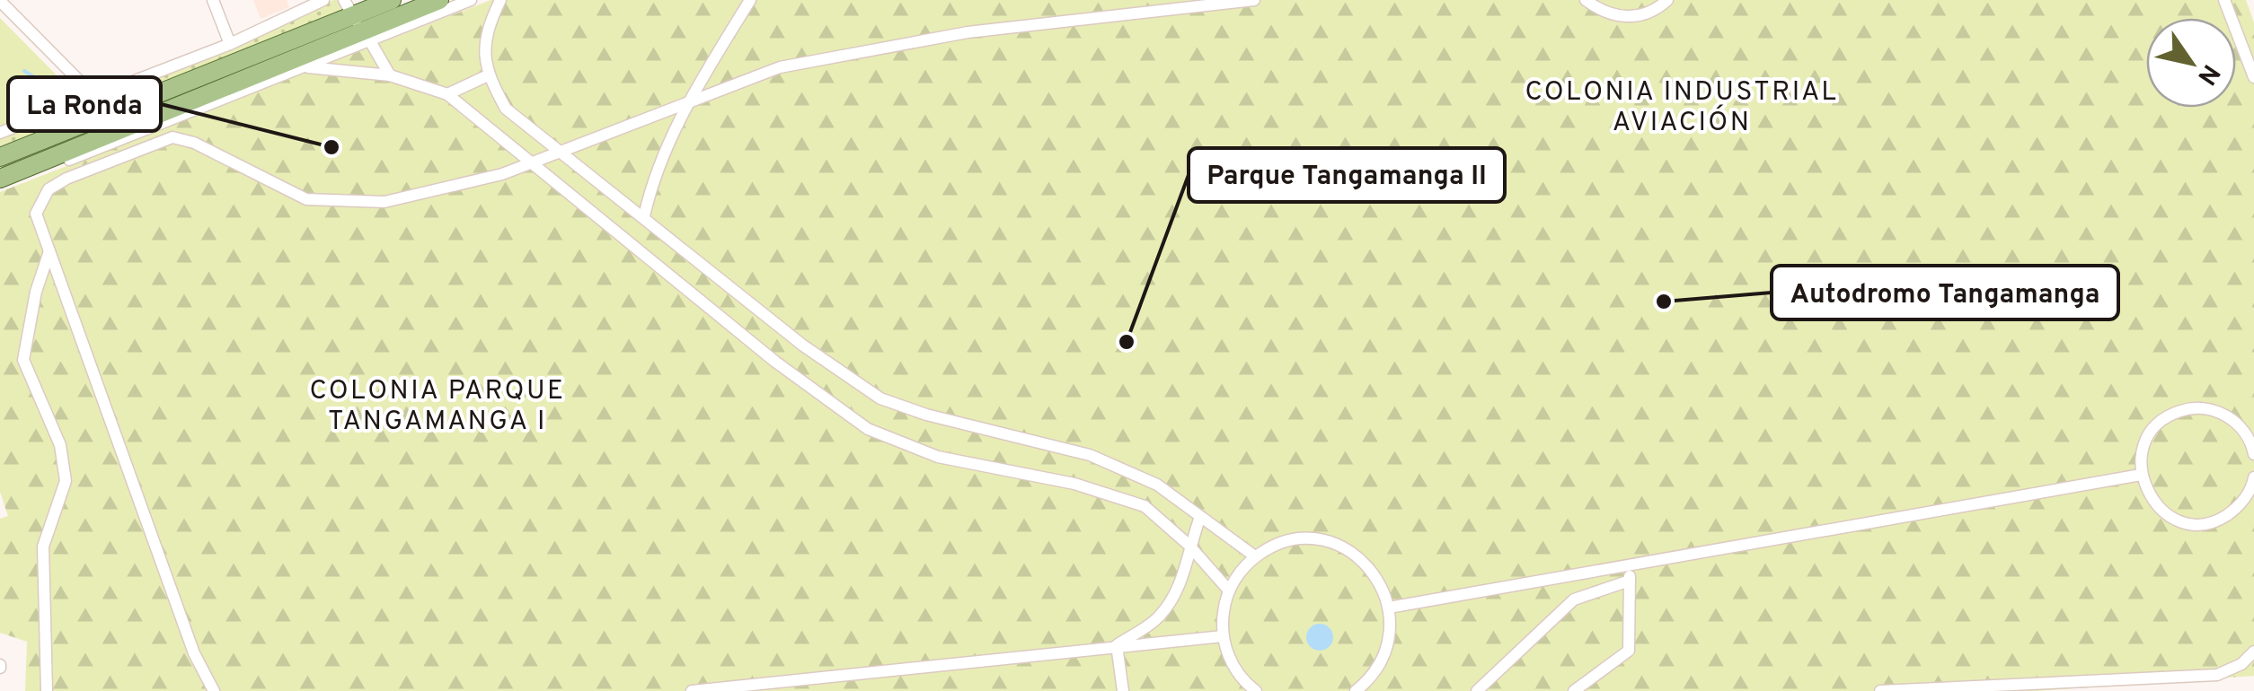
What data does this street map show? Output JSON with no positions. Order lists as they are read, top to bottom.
{
  "districts": ["COLONIA INDUSTRIAL AVIACIÓN", "COLONIA PARQUE TANGAMANGA I"],
  "places": ["La Ronda", "Autodromo Tangamanga", "Parque Tangamanga II"],
  "north": "bottom right"
}
